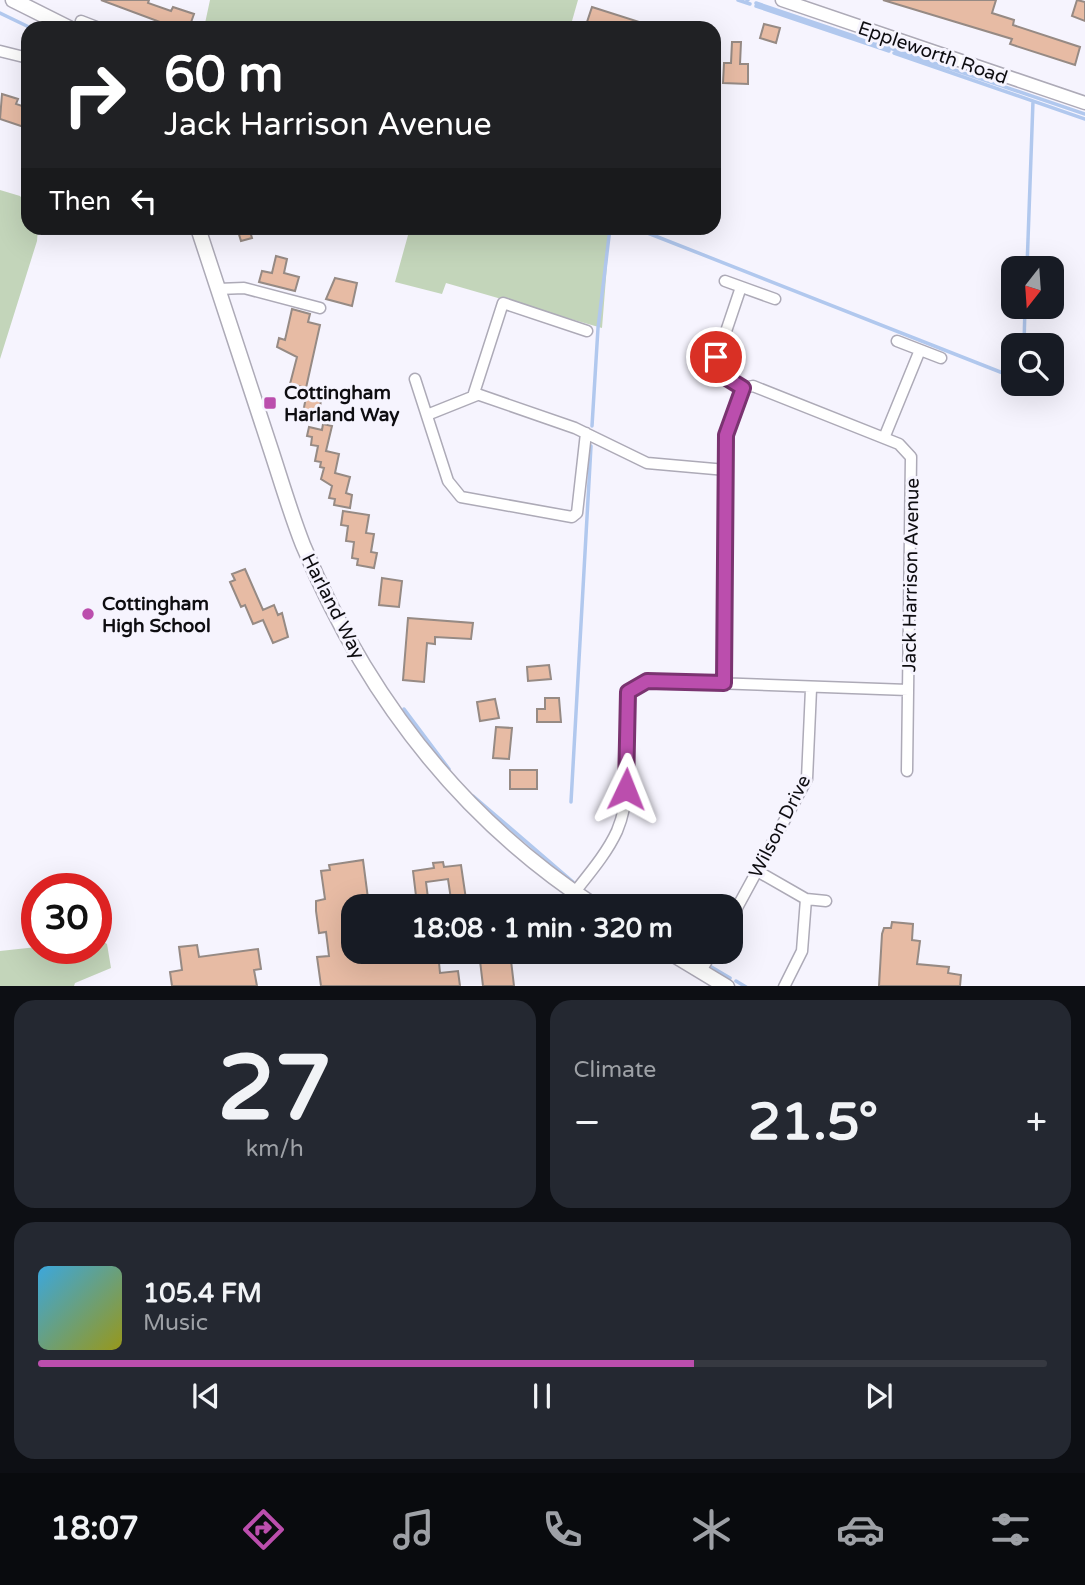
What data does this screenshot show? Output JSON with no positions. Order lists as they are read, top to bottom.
{
  "streets": {
    "main road": ["Harland Way"],
    "street": ["Eppleworth Road", "Jack Harrison Avenue", "Wilson Drive"]
  },
  "crossings": [
    ["Jack Harrison Avenue", "Harland Way"],
    ["Jack Harrison Avenue", "Wilson Drive"]
  ],
  "places": {
    "transit": ["Cottingham Harland Way"],
    "other": ["Cottingham High School"]
  },
  "north": "bottom",
  "page": {
    "turn": ["60 m", "Jack Harrison Avenue"],
    "then": "Then",
    "limit": "30",
    "trip": "18:08 · 1 min · 320 m",
    "tile": [
      ["27", "km/h"],
      "Climate"
    ],
    "heat": ["−", "21.5°", "+"],
    "song": ["105.4 FM", "Music"],
    "tabs": "18:07"
  }
}
